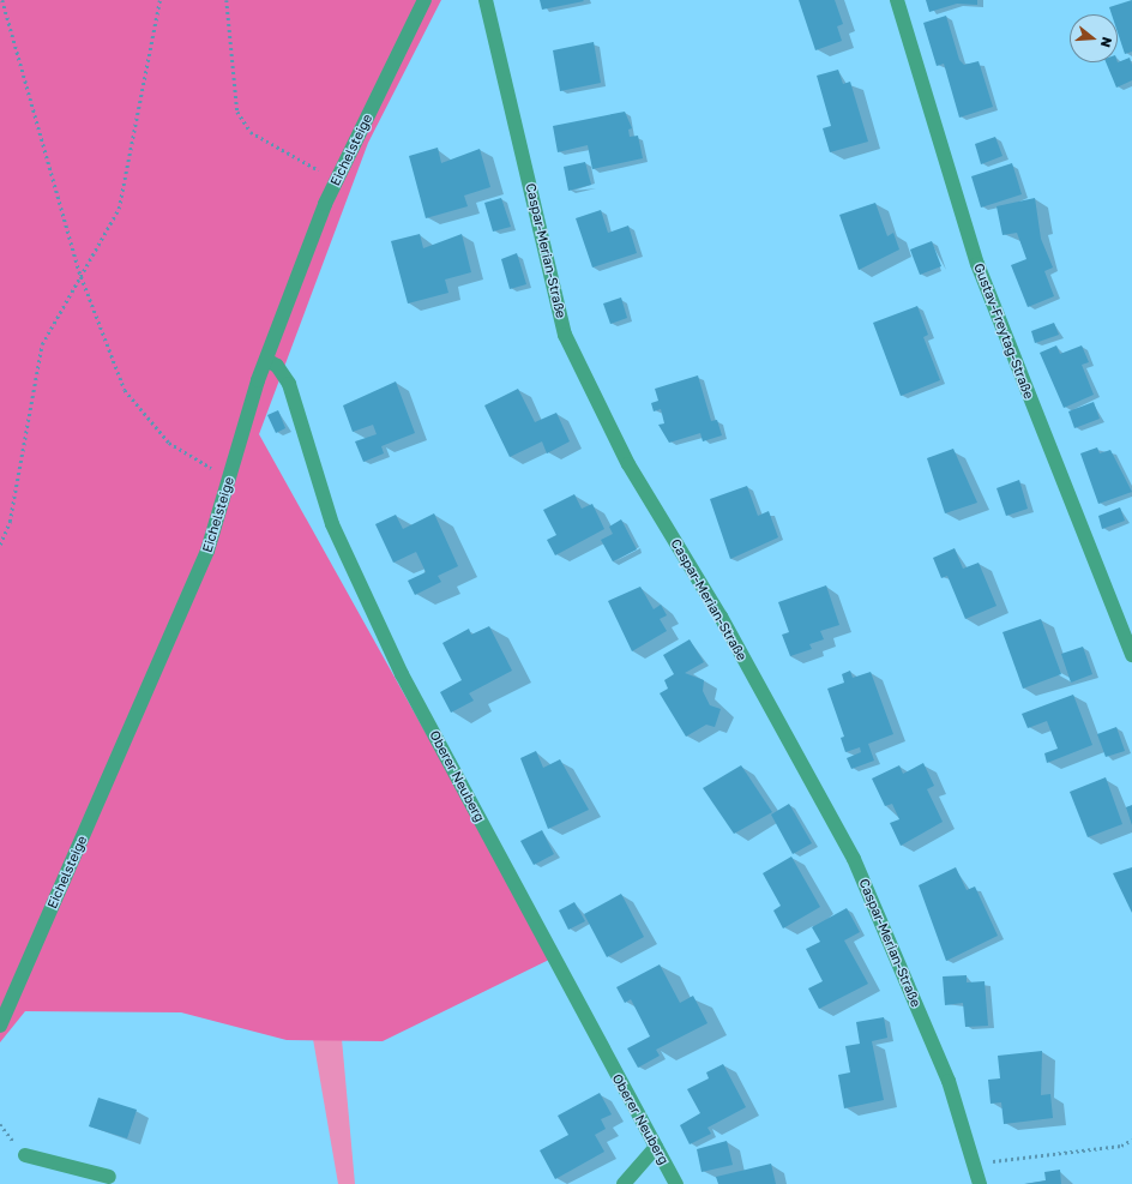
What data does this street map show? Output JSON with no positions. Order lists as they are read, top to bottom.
{
  "streets": {
    "street": [
      "Eichelsteige",
      "Caspar-Merian-Straße",
      "Gustav-Freytag-Straße",
      "Oberer Neuberg"
    ]
  },
  "crossings": [
    ["Eichelsteige", "Oberer Neuberg"]
  ],
  "north": "right"
}
